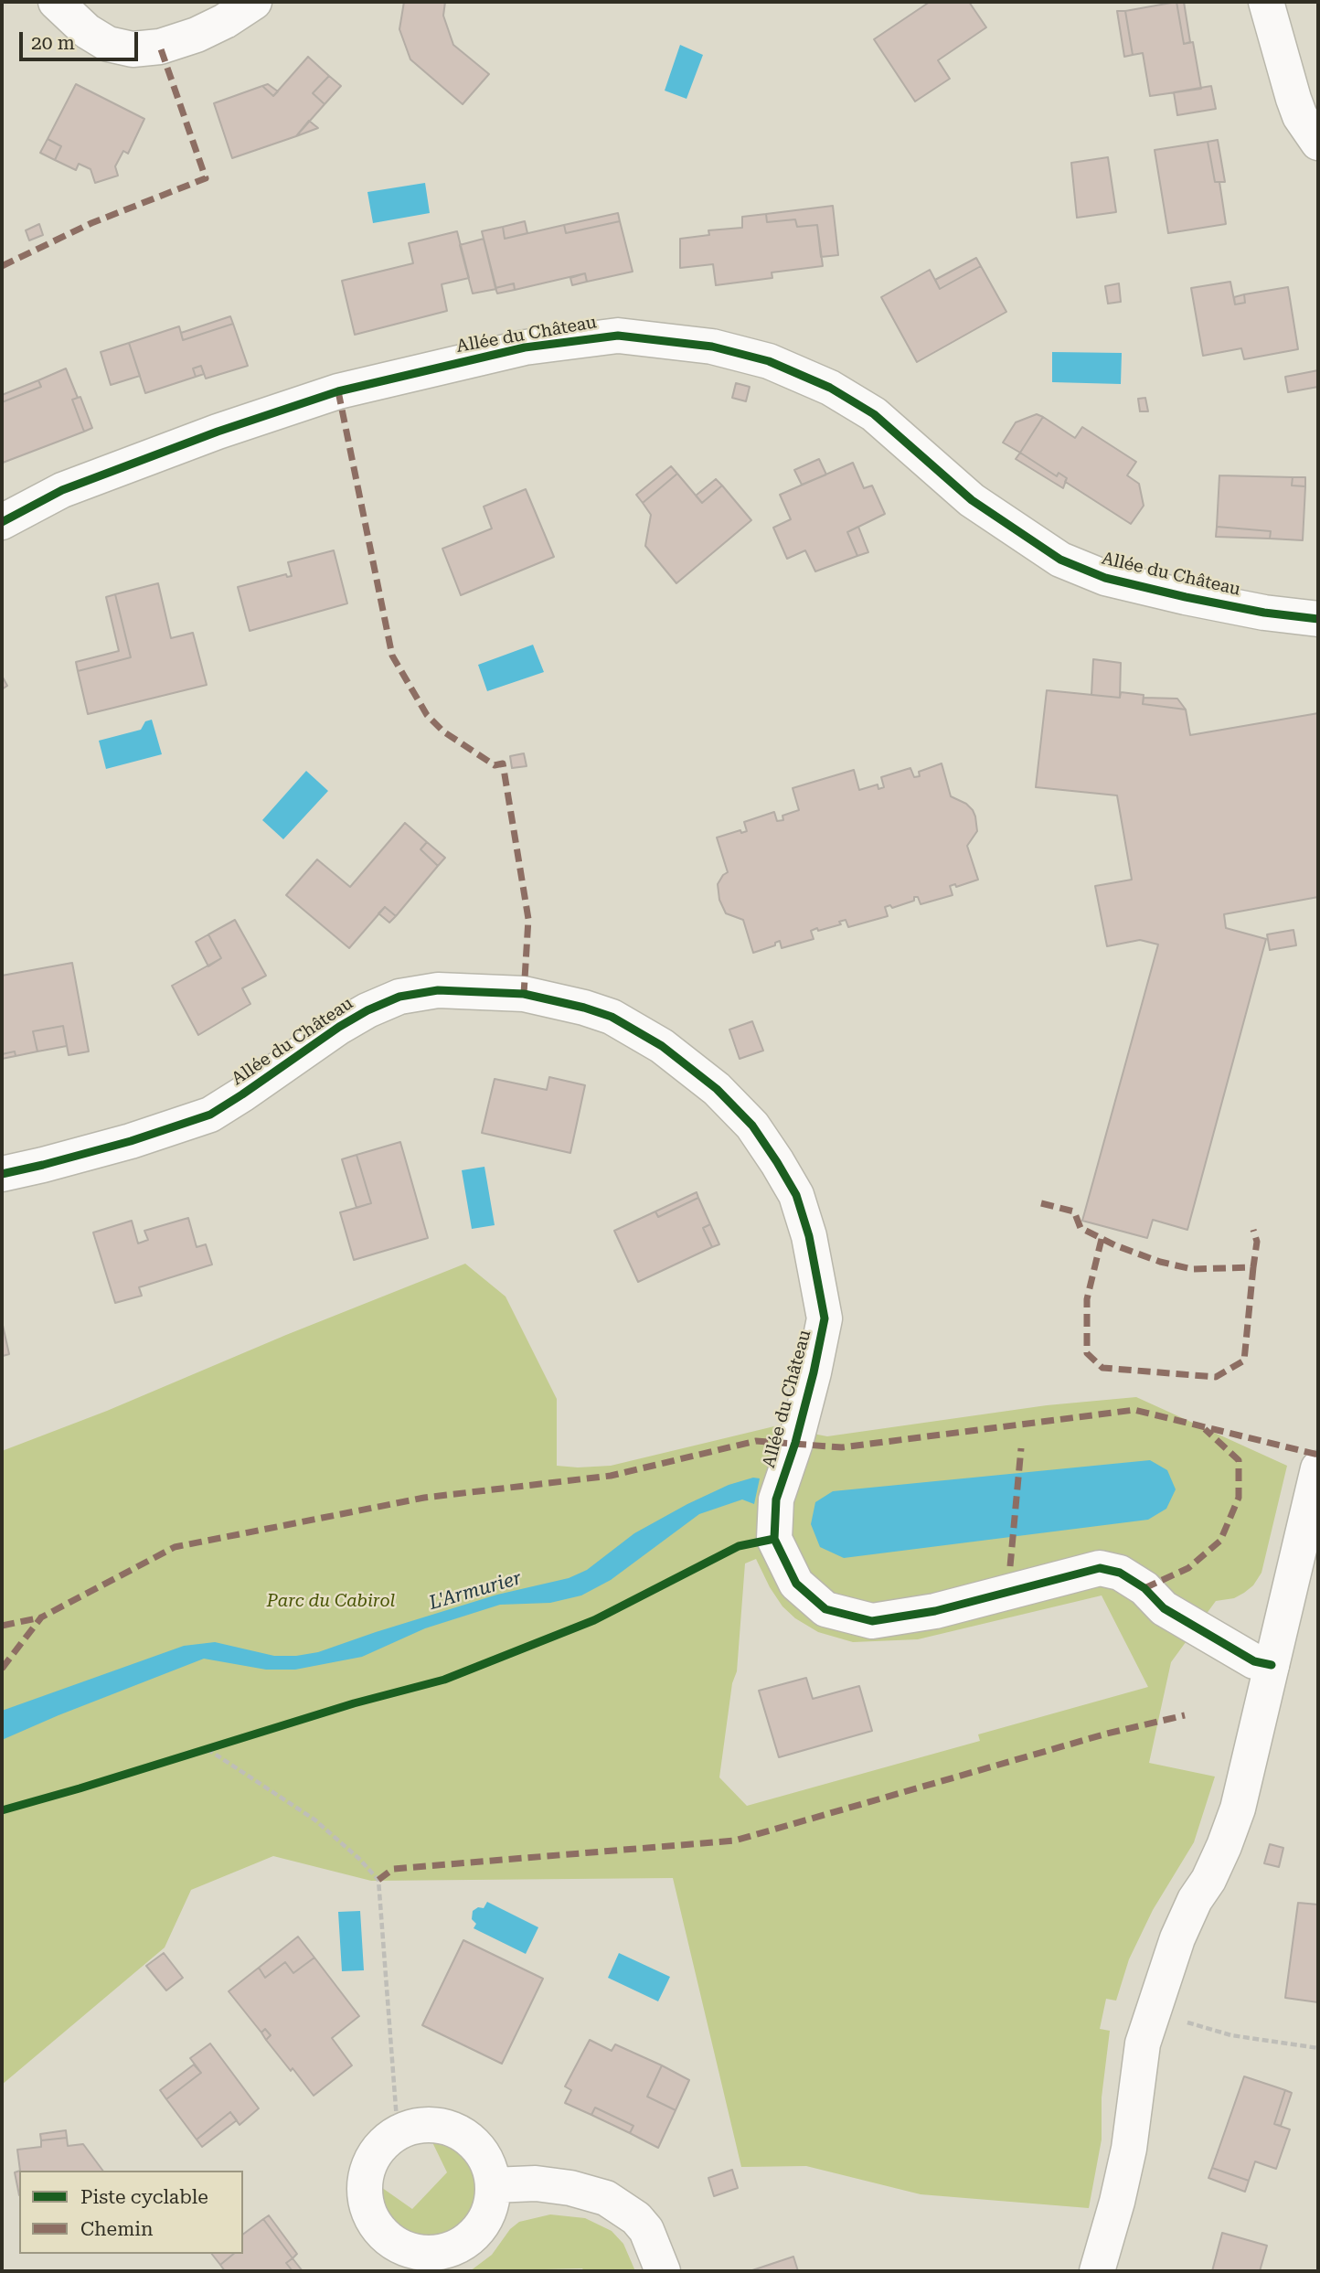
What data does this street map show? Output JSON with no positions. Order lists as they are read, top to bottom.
{
  "streets": {
    "street": ["Allée du Château"]
  },
  "water": ["L'Armurier"],
  "parks": ["Parc du Cabirol"],
  "legend": ["Piste cyclable", "Chemin"],
  "scale_bar": "20 m"
}
